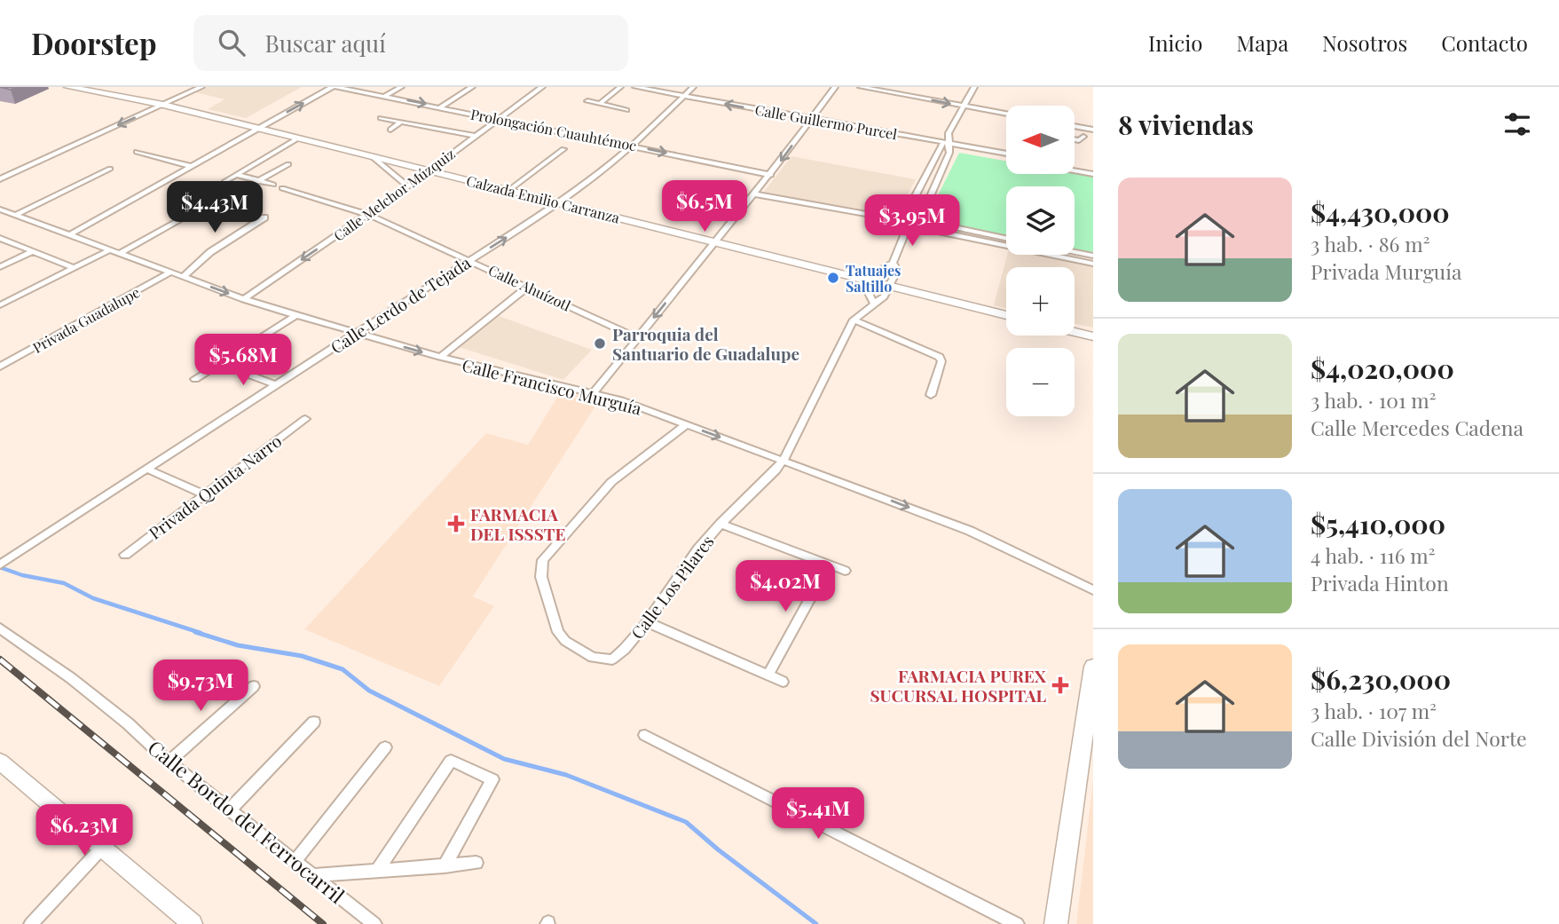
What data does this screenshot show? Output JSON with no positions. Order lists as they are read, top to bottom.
{
  "streets": {
    "main road": ["Calzada Emilio Carranza"],
    "street": [
      "Calle Guillermo Purcel",
      "Prolongación Cuauhtémoc",
      "Calle Melchor Múzquiz",
      "Calle Ahuízotl",
      "Calle Lerdo de Tejada",
      "Privada Guadalupe",
      "Calle Francisco Murguía",
      "Privada Quinta Narro",
      "Calle Los Pilares",
      "Calle Bordo del Ferrocarril"
    ]
  },
  "crossings": [
    ["Calle Guillermo Purcel", "Calle Lerdo de Tejada"],
    ["Prolongación Cuauhtémoc", "Calle Melchor Múzquiz"],
    ["Prolongación Cuauhtémoc", "Calle Lerdo de Tejada"],
    ["Calle Melchor Múzquiz", "Calzada Emilio Carranza"],
    ["Calle Melchor Múzquiz", "Calle Ahuízotl"],
    ["Calle Melchor Múzquiz", "Calle Francisco Murguía"],
    ["Calzada Emilio Carranza", "Calle Lerdo de Tejada"],
    ["Calle Ahuízotl", "Calle Lerdo de Tejada"],
    ["Calle Lerdo de Tejada", "Calle Francisco Murguía"],
    ["Privada Guadalupe", "Calle Francisco Murguía"],
    ["Calle Francisco Murguía", "Calle Los Pilares"]
  ],
  "one_way": ["Calle Francisco Murguía"],
  "places": {
    "other": ["Tatuajes Saltillo", "Parroquia del Santuario de Guadalupe"],
    "health": ["FARMACIA DEL ISSSTE", "FARMACIA PUREX SUCURSAL HOSPITAL"]
  },
  "north": "left",
  "page": {
    "header": "Doorstep",
    "search": "Buscar aquí",
    "nav": [
      "Inicio",
      "Mapa",
      "Nosotros",
      "Contacto"
    ],
    "heading": "8 viviendas",
    "map_buttons": ["+", "−"],
    "list": [
      {
        "name": "$4,430,000",
        "note": "3 hab. · 86 m² · Privada Murguía"
      },
      {
        "name": "$4,020,000",
        "note": "3 hab. · 101 m² · Calle Mercedes Cadena"
      },
      {
        "name": "$5,410,000",
        "note": "4 hab. · 116 m² · Privada Hinton"
      },
      {
        "name": "$6,230,000",
        "note": "3 hab. · 107 m² · Calle División del Norte"
      }
    ],
    "price": [
      "$6.5M",
      "$4.43M",
      "$3.95M",
      "$5.68M",
      "$4.02M",
      "$9.73M",
      "$5.41M",
      "$6.23M"
    ]
  }
}
